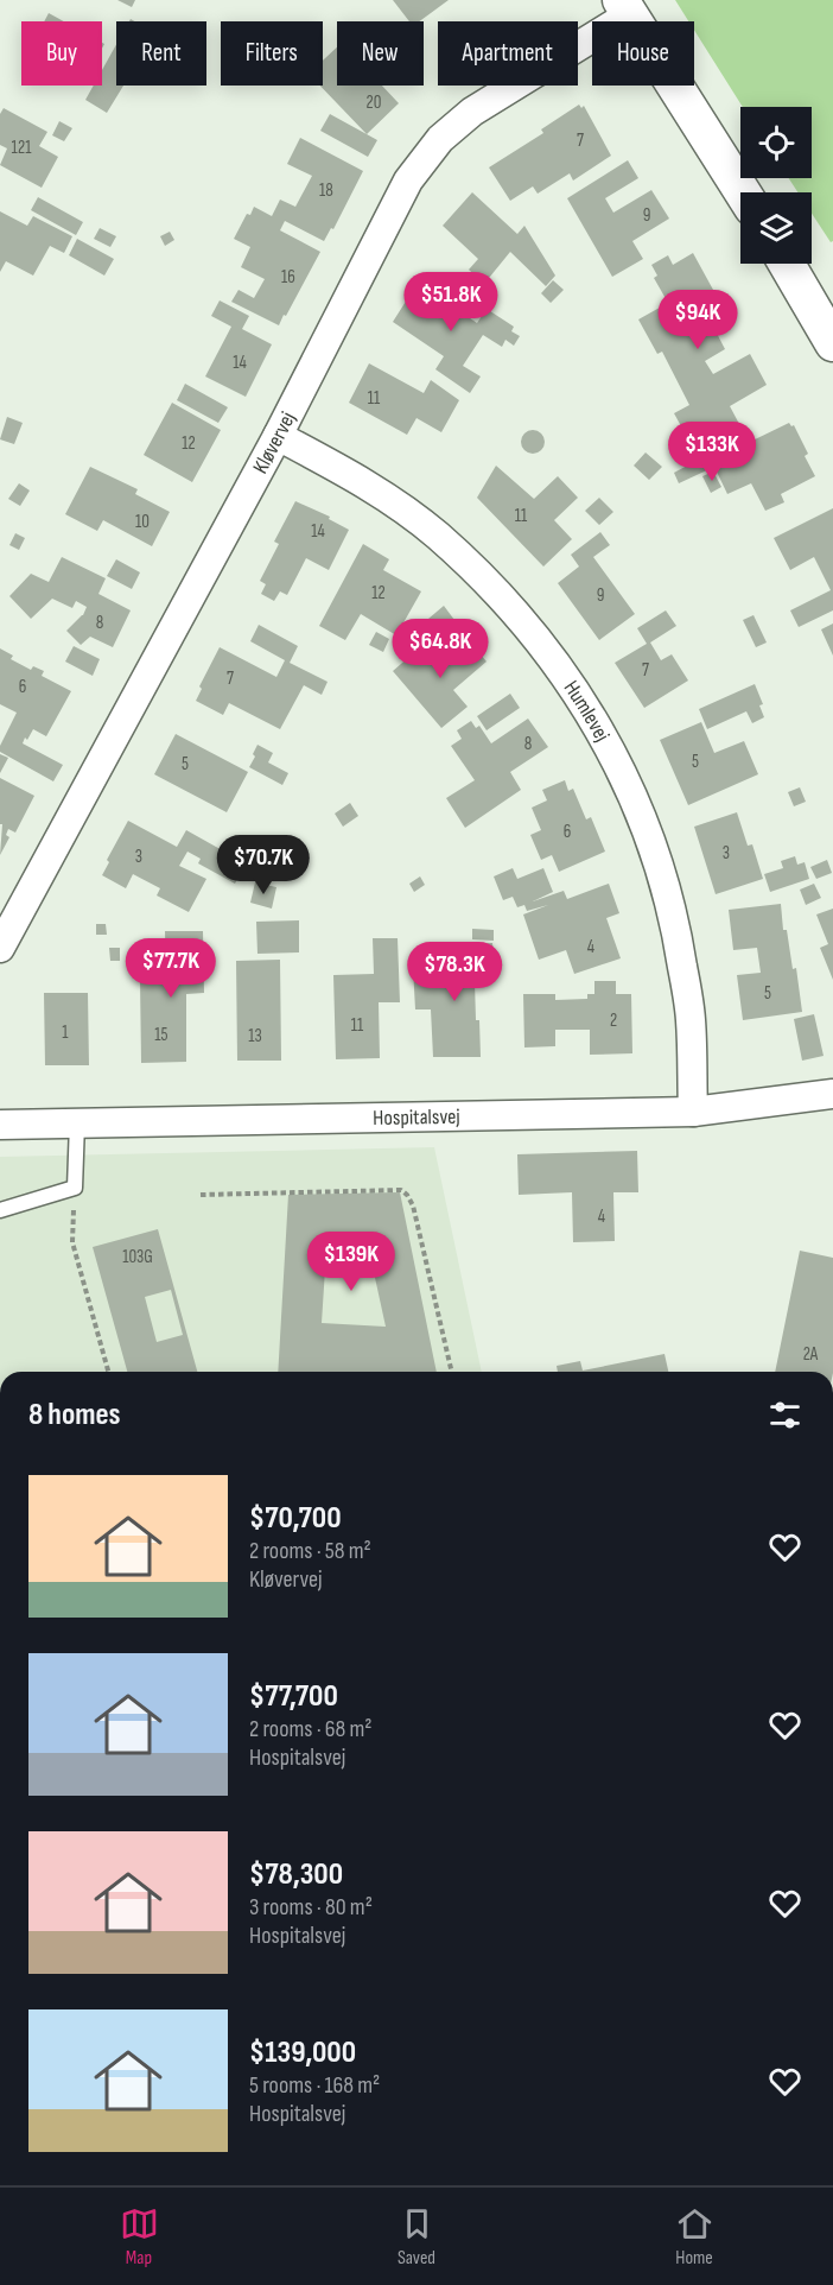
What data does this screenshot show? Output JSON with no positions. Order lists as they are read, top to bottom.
{
  "streets": {
    "street": ["Kløvervej", "Humlevej", "Hospitalsvej"]
  },
  "crossings": [
    ["Kløvervej", "Humlevej"],
    ["Humlevej", "Hospitalsvej"]
  ],
  "house_numbers": [
    "20",
    "7",
    "121",
    "18",
    "9",
    "16",
    "14",
    "11",
    "12",
    "11",
    "10",
    "14",
    "12",
    "9",
    "8",
    "7",
    "7",
    "6",
    "8",
    "5",
    "5",
    "6",
    "3",
    "3",
    "4",
    "5",
    "2",
    "11",
    "1",
    "15",
    "13",
    "4",
    "103G",
    "2A"
  ],
  "page": {
    "chip": [
      "Buy",
      "Rent",
      "Filters",
      "New",
      "Apartment",
      "House"
    ],
    "price": [
      "$51.8K",
      "$94K",
      "$133K",
      "$64.8K",
      "$70.7K",
      "$77.7K",
      "$78.3K",
      "$139K"
    ],
    "heading": "8 homes",
    "list": [
      {
        "name": "$70,700",
        "note": "2 rooms · 58 m² · Kløvervej"
      },
      {
        "name": "$77,700",
        "note": "2 rooms · 68 m² · Hospitalsvej"
      },
      {
        "name": "$78,300",
        "note": "3 rooms · 80 m² · Hospitalsvej"
      },
      {
        "name": "$139,000",
        "note": "5 rooms · 168 m² · Hospitalsvej"
      }
    ],
    "tabs": ["Map", "Saved", "Home"]
  }
}
